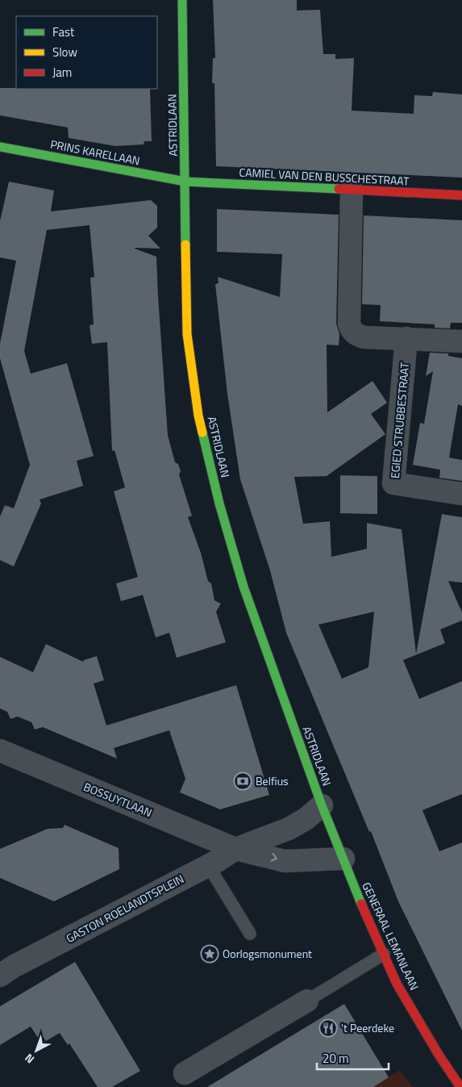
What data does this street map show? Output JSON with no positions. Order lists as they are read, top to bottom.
{
  "streets": {
    "main road": [
      "ASTRIDLAAN",
      "PRINS KARELLAAN",
      "CAMIEL VAN DEN BUSSCHESTRAAT",
      "GENERAAL LEMANLAAN"
    ],
    "street": ["EGIED STRUBBESTRAAT", "BOSSUYTLAAN", "GASTON ROELANDTSPLEIN"]
  },
  "crossings": [
    ["ASTRIDLAAN", "PRINS KARELLAAN"],
    ["ASTRIDLAAN", "CAMIEL VAN DEN BUSSCHESTRAAT"],
    ["ASTRIDLAAN", "BOSSUYTLAAN"],
    ["ASTRIDLAAN", "GENERAAL LEMANLAAN"],
    ["PRINS KARELLAAN", "CAMIEL VAN DEN BUSSCHESTRAAT"],
    ["BOSSUYTLAAN", "GASTON ROELANDTSPLEIN"],
    ["BOSSUYTLAAN", "GENERAAL LEMANLAAN"]
  ],
  "places": {
    "bank": ["Belfius"],
    "place": ["Oorlogsmonument"],
    "restaurant": ["'t Peerdeke"]
  },
  "legend": ["Fast", "Slow", "Jam"],
  "scale_bar": "20 m",
  "north": "bottom left"
}
